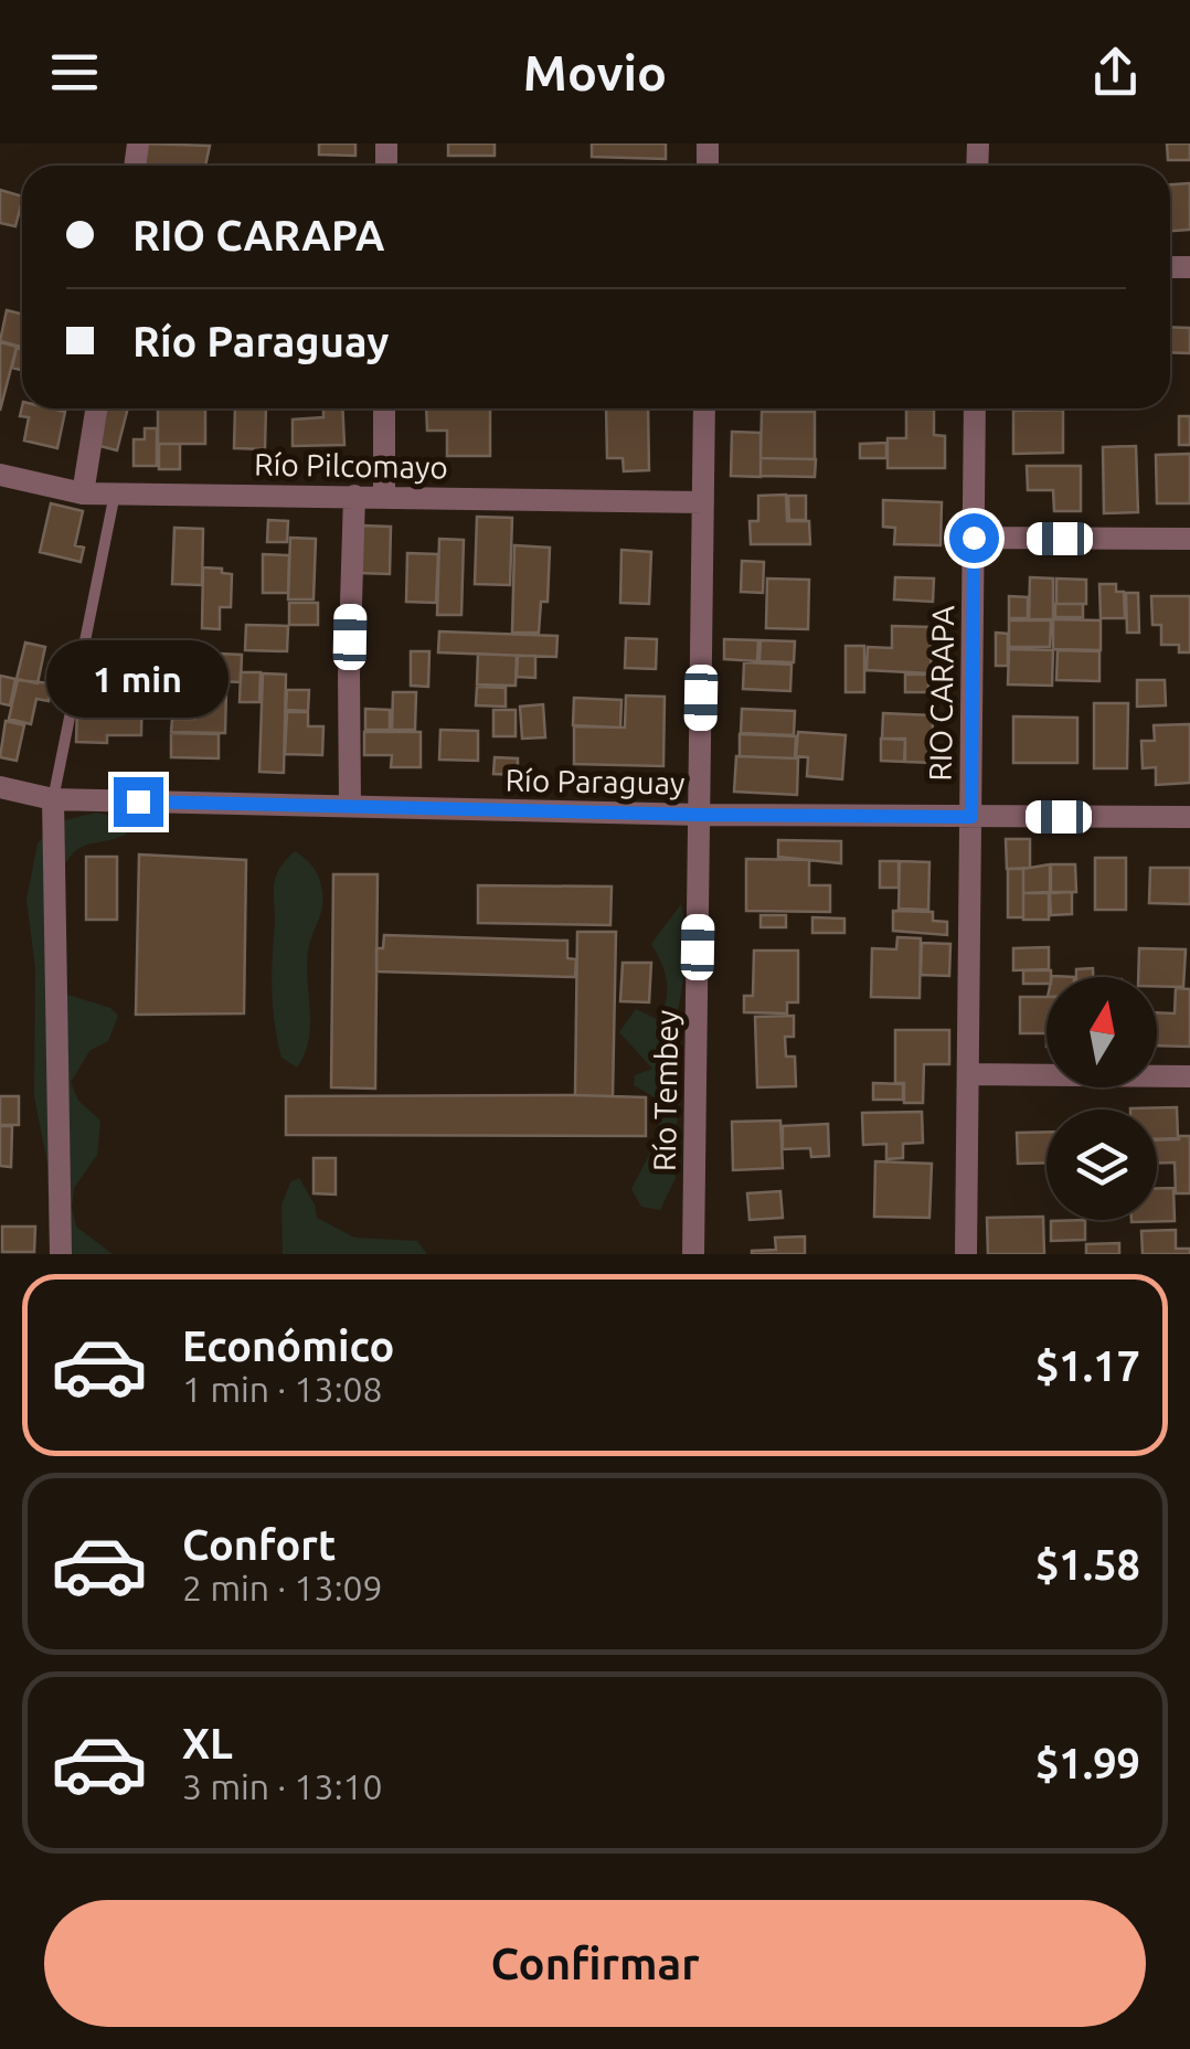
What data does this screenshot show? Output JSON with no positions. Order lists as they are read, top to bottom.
{
  "streets": {
    "street": [
      "Río Pilcomayo",
      "RIO CARAPA",
      "Río Paraguay",
      "Río Tembey"
    ]
  },
  "crossings": [
    ["Río Pilcomayo", "Río Tembey"],
    ["RIO CARAPA", "Río Paraguay"],
    ["Río Paraguay", "Río Tembey"]
  ],
  "north": "top",
  "page": {
    "header": "Movio",
    "banner": ["RIO CARAPA", "Río Paraguay"],
    "bubble": "1 min",
    "list": [
      {
        "name": "Económico",
        "note": "1 min · 13:08",
        "value": "$1.17"
      },
      {
        "name": "Confort",
        "note": "2 min · 13:09",
        "value": "$1.58"
      },
      {
        "name": "XL",
        "note": "3 min · 13:10",
        "value": "$1.99"
      }
    ],
    "buttons": "Confirmar"
  }
}
